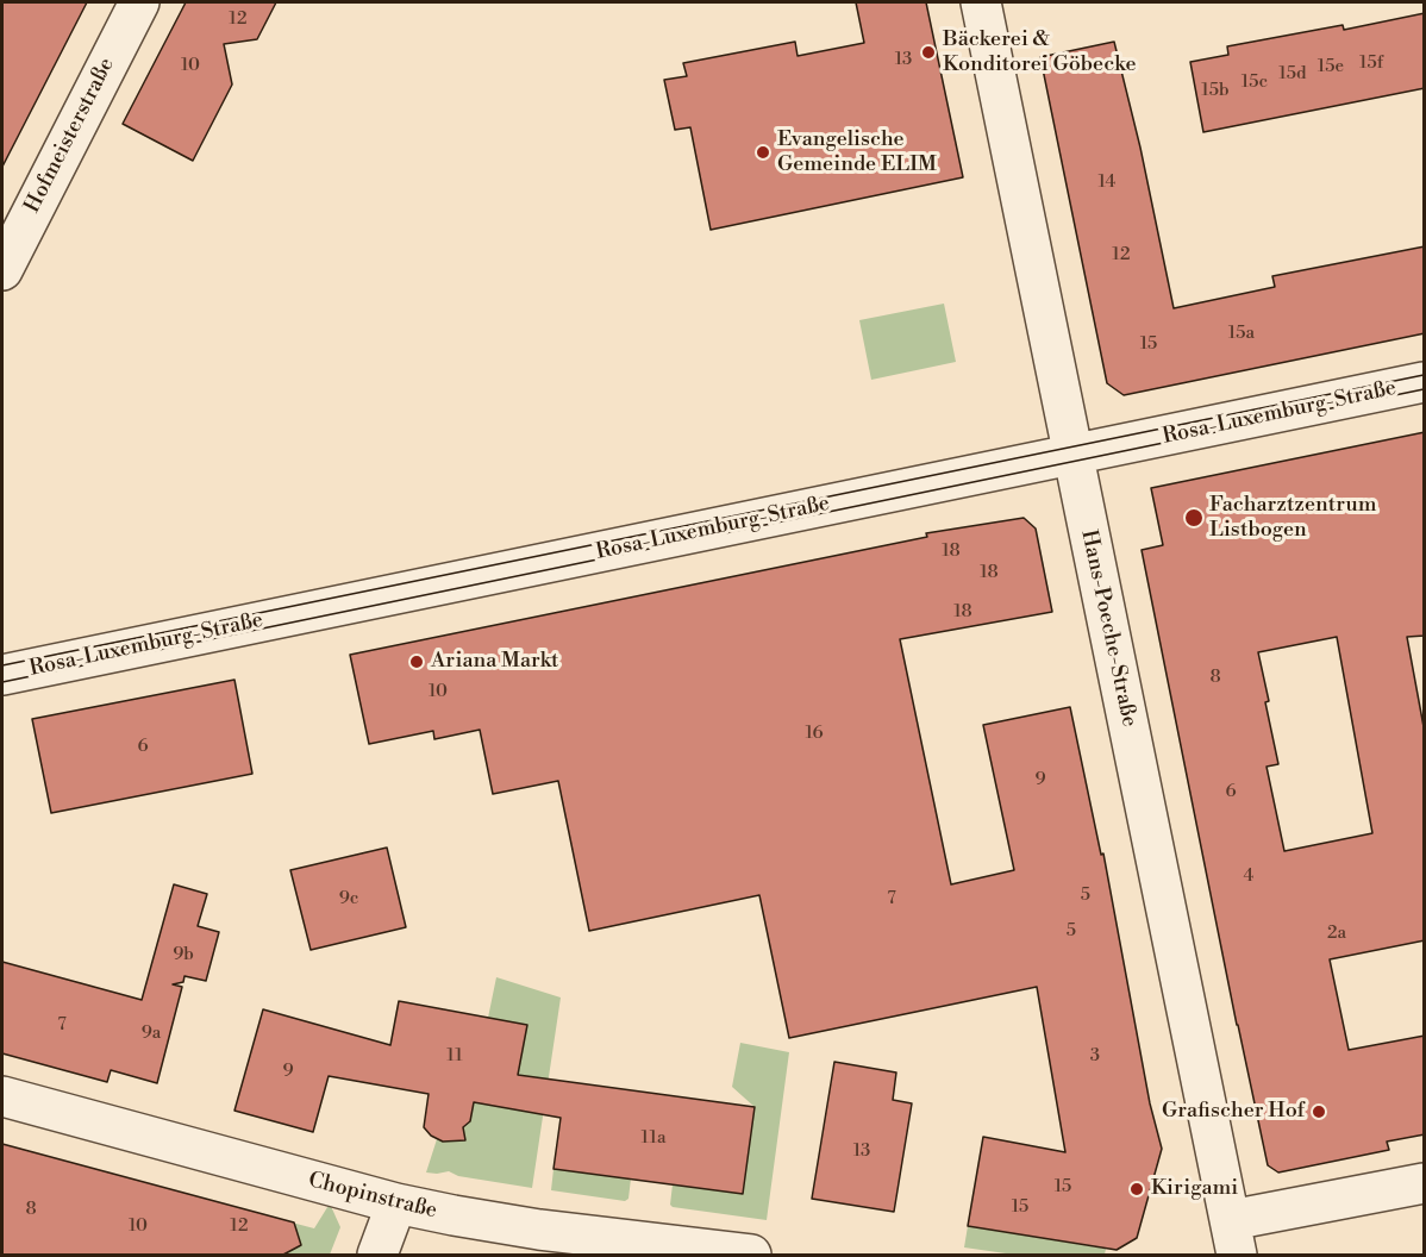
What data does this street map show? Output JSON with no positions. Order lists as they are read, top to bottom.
{
  "streets": {
    "street": [
      "Hofmeisterstraße",
      "Rosa-Luxemburg-Straße",
      "Hans-Poeche-Straße",
      "Chopinstraße"
    ]
  },
  "crossings": [
    ["Rosa-Luxemburg-Straße", "Hans-Poeche-Straße"]
  ],
  "places": [
    "Bäckerei & Konditorei Göbecke",
    "Evangelische Gemeinde ELIM",
    "Facharztzentrum Listbogen",
    "Ariana Markt",
    "Grafischer Hof",
    "Kirigami"
  ],
  "house_numbers": [
    "12",
    "13",
    "15f",
    "10",
    "15e",
    "15d",
    "15c",
    "15b",
    "14",
    "12",
    "15a",
    "15",
    "18",
    "18",
    "18",
    "8",
    "10",
    "16",
    "6",
    "9",
    "6",
    "4",
    "5",
    "9c",
    "7",
    "5",
    "2a",
    "9b",
    "7",
    "9a",
    "11",
    "3",
    "9",
    "11a",
    "13",
    "15",
    "15",
    "8",
    "10",
    "12"
  ]
}
